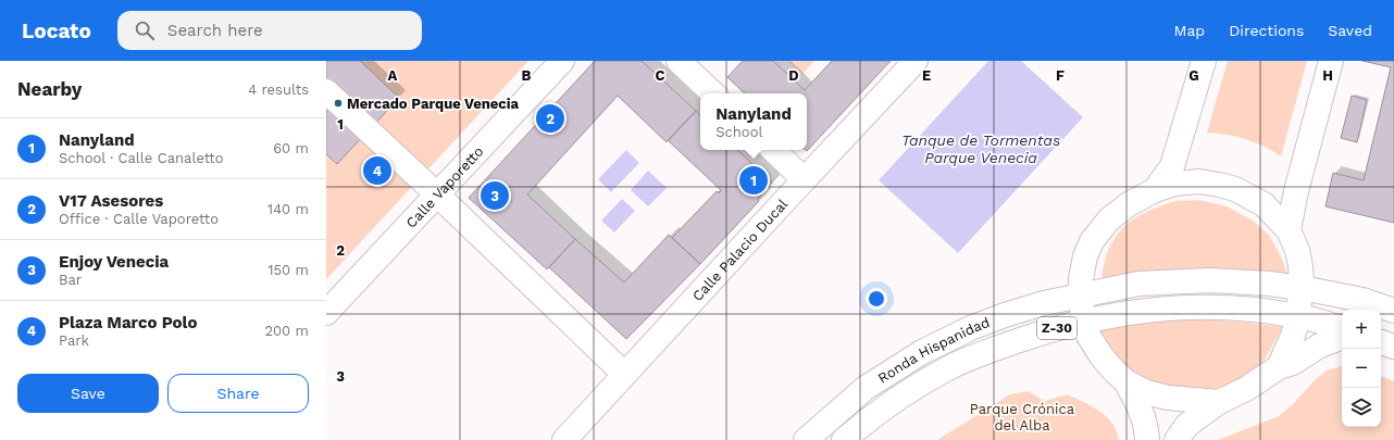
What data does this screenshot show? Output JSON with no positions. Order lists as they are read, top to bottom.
{
  "streets": {
    "main road": [
      "Calle Vaporetto",
      "Calle Palacio Ducal",
      "Z-30",
      "Ronda Hispanidad"
    ]
  },
  "crossings": [
    ["Z-30", "Ronda Hispanidad"]
  ],
  "water": ["Tanque de Tormentas Parque Venecia"],
  "parks": ["Parque Crónica del Alba"],
  "places": ["Mercado Parque Venecia"],
  "page": {
    "header": "Locato",
    "search": "Search here",
    "nav": ["Map", "Directions", "Saved"],
    "heading": ["Nearby", "4 results"],
    "popup": ["Nanyland", "School"],
    "pins": [
      "2",
      "4",
      "1",
      "3"
    ],
    "list": [
      {
        "mark": "1",
        "name": "Nanyland",
        "note": "School · Calle Canaletto",
        "value": "60 m"
      },
      {
        "mark": "2",
        "name": "V17 Asesores",
        "note": "Office · Calle Vaporetto",
        "value": "140 m"
      },
      {
        "mark": "3",
        "name": "Enjoy Venecia",
        "note": "Bar",
        "value": "150 m"
      },
      {
        "mark": "4",
        "name": "Plaza Marco Polo",
        "note": "Park",
        "value": "200 m"
      }
    ],
    "map_buttons": ["+", "−"],
    "buttons": ["Save", "Share"]
  },
  "grid": {
    "columns": [
      "A",
      "B",
      "C",
      "D",
      "E",
      "F",
      "G",
      "H"
    ],
    "rows": ["1", "2", "3"]
  }
}
